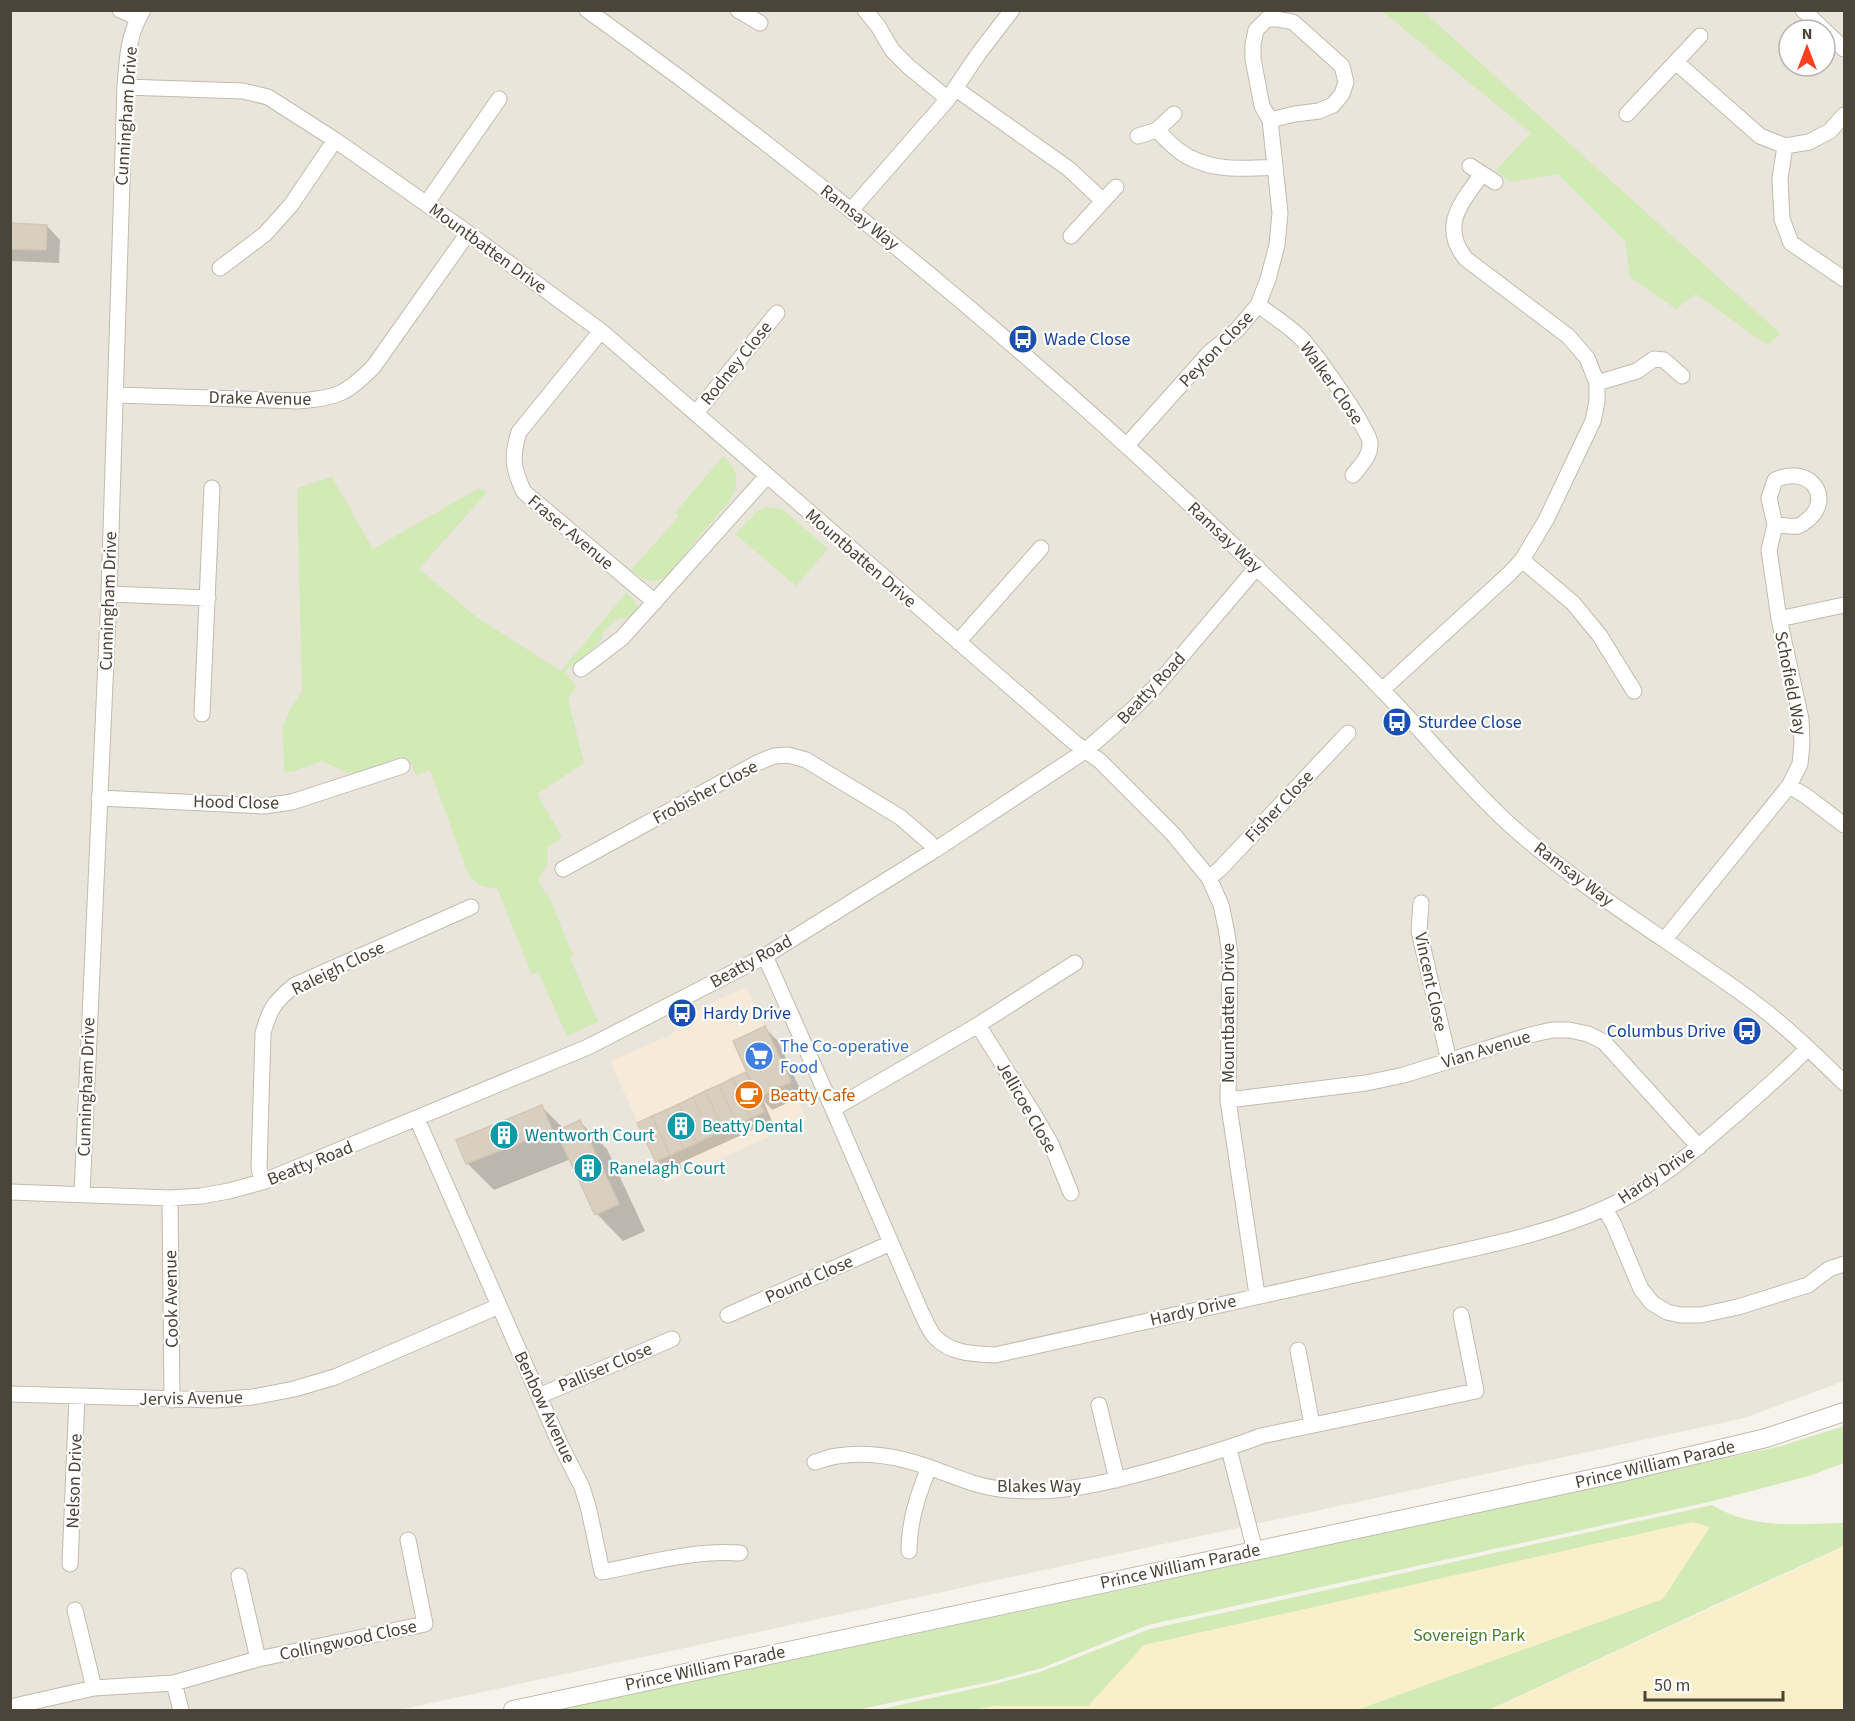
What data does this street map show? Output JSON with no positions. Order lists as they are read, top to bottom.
{
  "streets": {
    "street": [
      "Cunningham Drive",
      "Ramsay Way",
      "Mountbatten Drive",
      "Peyton Close",
      "Rodney Close",
      "Walker Close",
      "Drake Avenue",
      "Fraser Avenue",
      "Schofield Way",
      "Beatty Road",
      "Frobisher Close",
      "Hood Close",
      "Fisher Close",
      "Raleigh Close",
      "Vincent Close",
      "Vian Avenue",
      "Jellicoe Close",
      "Hardy Drive",
      "Pound Close",
      "Cook Avenue",
      "Palliser Close",
      "Jervis Avenue",
      "Benbow Avenue",
      "Prince William Parade",
      "Nelson Drive",
      "Blakes Way",
      "Collingwood Close"
    ]
  },
  "crossings": [
    ["Cunningham Drive", "Mountbatten Drive"],
    ["Cunningham Drive", "Drake Avenue"],
    ["Cunningham Drive", "Beatty Road"],
    ["Cunningham Drive", "Hood Close"],
    ["Ramsay Way", "Peyton Close"],
    ["Ramsay Way", "Schofield Way"],
    ["Ramsay Way", "Beatty Road"],
    ["Ramsay Way", "Hardy Drive"],
    ["Mountbatten Drive", "Rodney Close"],
    ["Mountbatten Drive", "Drake Avenue"],
    ["Mountbatten Drive", "Fraser Avenue"],
    ["Mountbatten Drive", "Beatty Road"],
    ["Mountbatten Drive", "Fisher Close"],
    ["Mountbatten Drive", "Vian Avenue"],
    ["Mountbatten Drive", "Hardy Drive"],
    ["Peyton Close", "Walker Close"],
    ["Beatty Road", "Frobisher Close"],
    ["Beatty Road", "Raleigh Close"],
    ["Beatty Road", "Hardy Drive"],
    ["Beatty Road", "Cook Avenue"],
    ["Beatty Road", "Benbow Avenue"],
    ["Vincent Close", "Vian Avenue"],
    ["Vian Avenue", "Hardy Drive"],
    ["Hardy Drive", "Pound Close"],
    ["Cook Avenue", "Jervis Avenue"],
    ["Palliser Close", "Benbow Avenue"],
    ["Jervis Avenue", "Benbow Avenue"],
    ["Jervis Avenue", "Nelson Drive"]
  ],
  "parks": ["Sovereign Park"],
  "places": {
    "bus stop": [
      "Wade Close",
      "Sturdee Close",
      "Hardy Drive",
      "Columbus Drive"
    ],
    "supermarket": ["The Co-operative Food"],
    "cafe": ["Beatty Cafe"],
    "building": ["Beatty Dental", "Wentworth Court", "Ranelagh Court"]
  },
  "scale_bar": "50 m",
  "north": "top"
}
